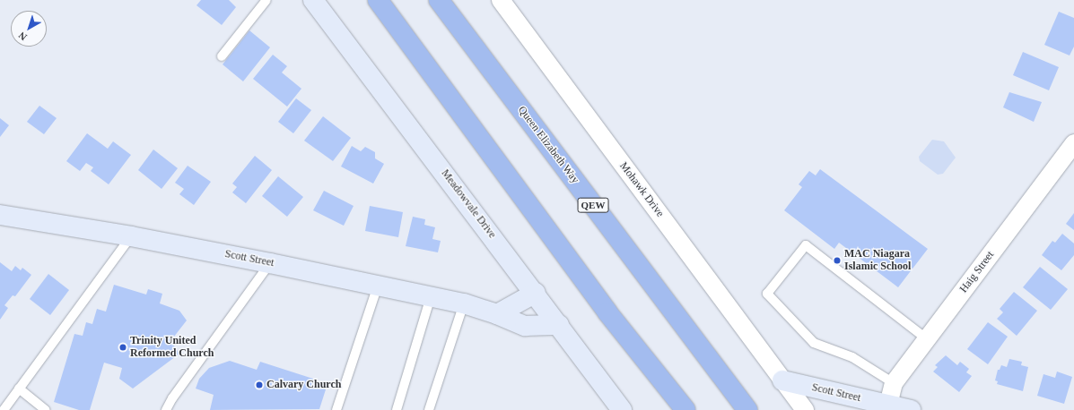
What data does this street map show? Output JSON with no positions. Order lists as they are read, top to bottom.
{
  "streets": {
    "highway": ["Queen Elizabeth Way", "QEW"],
    "street": [
      "Mohawk Drive",
      "Meadowvale Drive",
      "Scott Street",
      "Haig Street"
    ]
  },
  "crossings": [
    ["Mohawk Drive", "Scott Street"],
    ["Meadowvale Drive", "Scott Street"],
    ["Scott Street", "Haig Street"]
  ],
  "places": ["MAC Niagara Islamic School", "Trinity United Reformed Church", "Calvary Church"],
  "north": "bottom left"
}
